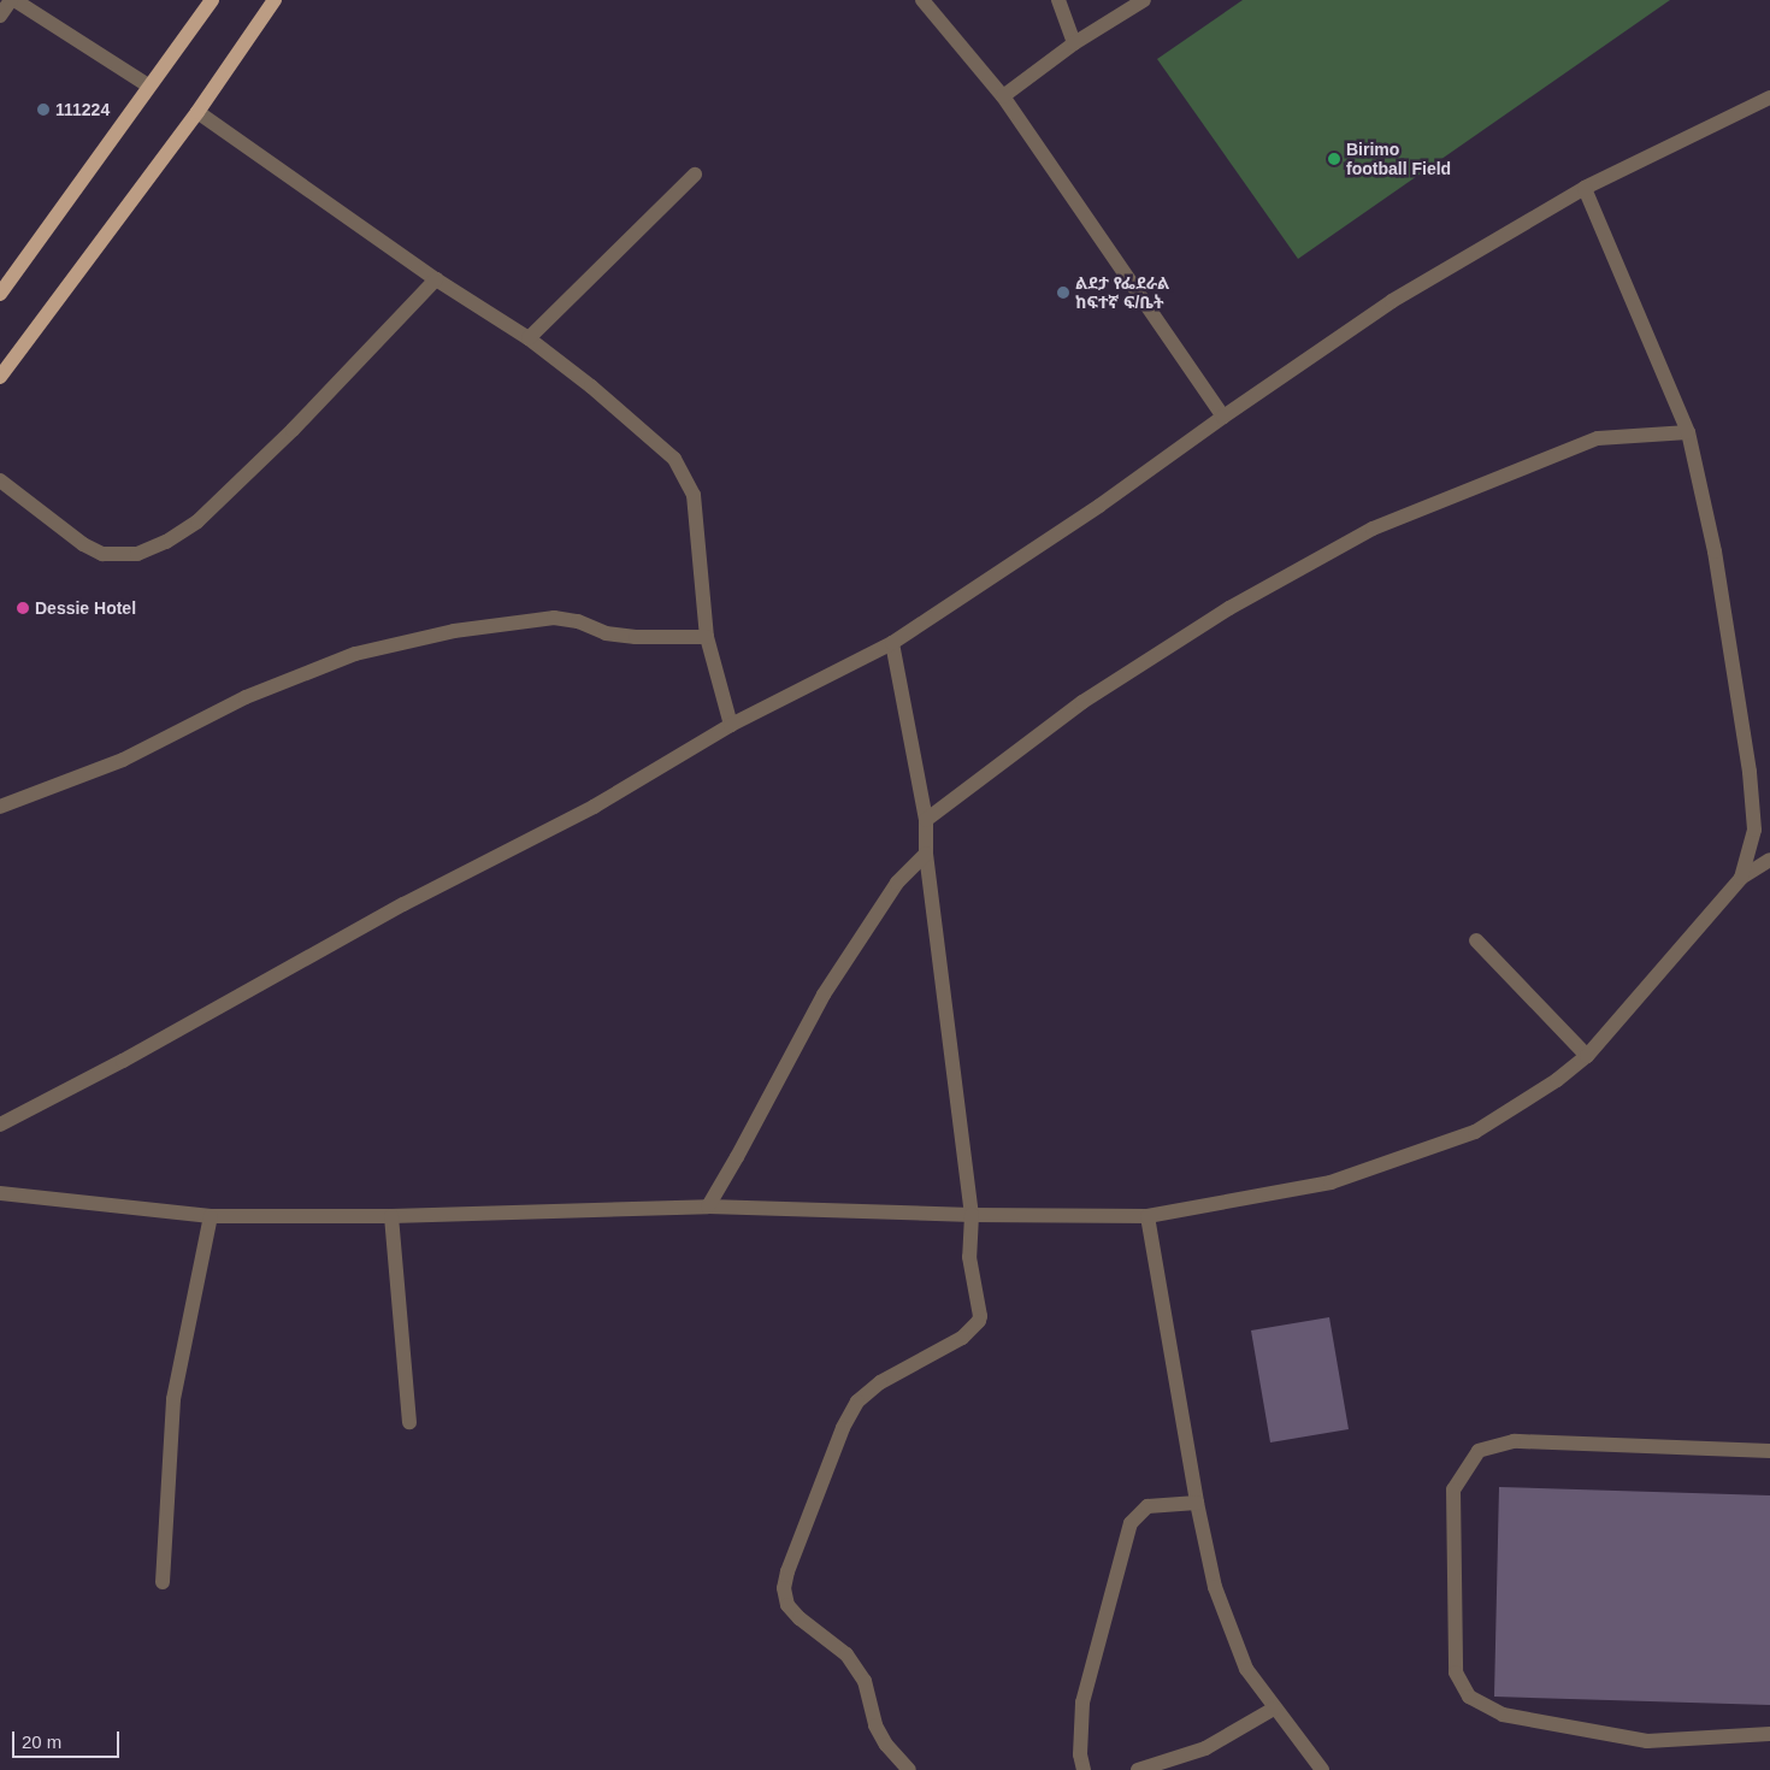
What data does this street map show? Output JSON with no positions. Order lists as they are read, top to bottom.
{
  "places": [
    "111224",
    "Birimo football Field",
    "ልደታ የፌደራል ከፍተኛ ፍ/ቤት",
    "Dessie Hotel"
  ],
  "scale_bar": "20 m"
}
